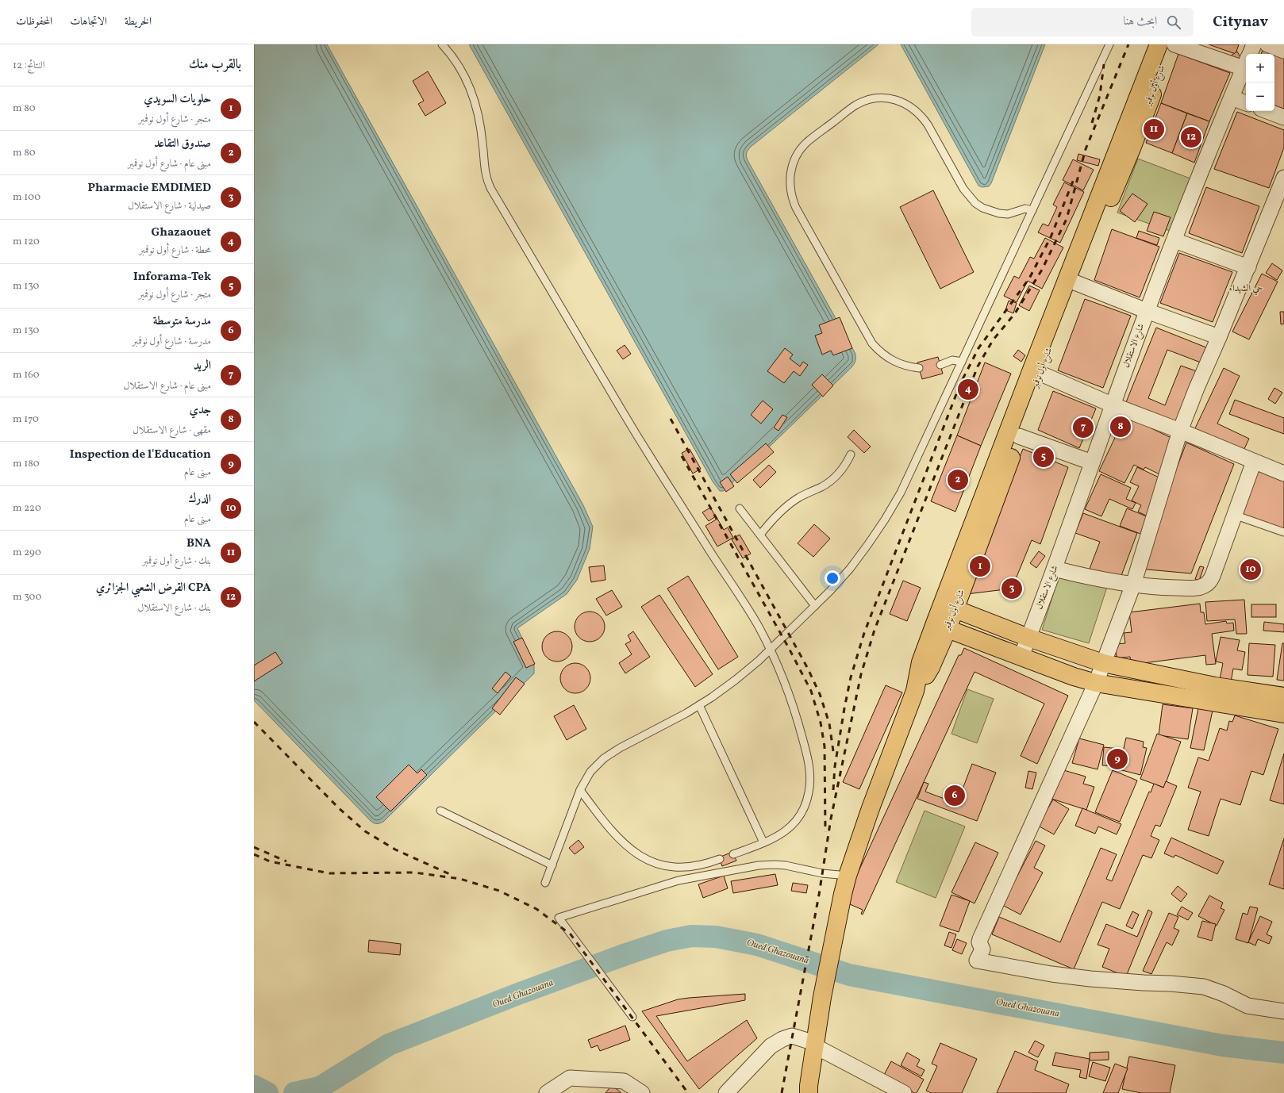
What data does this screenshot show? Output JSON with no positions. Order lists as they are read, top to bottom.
{
  "streets": {
    "main road": ["شارع أول نوفمبر"],
    "street": ["شارع الاستقلال"]
  },
  "districts": ["حي الشهداء"],
  "water": ["Oued Ghazouana"],
  "page": {
    "header": "Citynav",
    "search": "ابحث هنا",
    "nav": ["الخريطة", "الاتجاهات", "المحفوظات"],
    "heading": ["بالقرب منك", "النتائج: 12"],
    "map_buttons": ["+", "−"],
    "list": [
      {
        "mark": "1",
        "name": "حلويات السويدي",
        "note": "متجر · شارع أول نوفمبر",
        "value": "80 m"
      },
      {
        "mark": "2",
        "name": "صندوق التقاعد",
        "note": "مبنى عام · شارع أول نوفمبر",
        "value": "80 m"
      },
      {
        "mark": "3",
        "name": "Pharmacie EMDIMED",
        "note": "صيدلية · شارع الاستقلال",
        "value": "100 m"
      },
      {
        "mark": "4",
        "name": "Ghazaouet",
        "note": "محطة · شارع أول نوفمبر",
        "value": "120 m"
      },
      {
        "mark": "5",
        "name": "Inforama-Tek",
        "note": "متجر · شارع أول نوفمبر",
        "value": "130 m"
      },
      {
        "mark": "6",
        "name": "مدرسة متوسطة",
        "note": "مدرسة · شارع أول نوفمبر",
        "value": "130 m"
      },
      {
        "mark": "7",
        "name": "الريد",
        "note": "مبنى عام · شارع الاستقلال",
        "value": "160 m"
      },
      {
        "mark": "8",
        "name": "جدي",
        "note": "مقهى · شارع الاستقلال",
        "value": "170 m"
      },
      {
        "mark": "9",
        "name": "Inspection de l'Education",
        "note": "مبنى عام",
        "value": "180 m"
      },
      {
        "mark": "10",
        "name": "الدرك",
        "note": "مبنى عام",
        "value": "220 m"
      },
      {
        "mark": "11",
        "name": "BNA",
        "note": "بنك · شارع أول نوفمبر",
        "value": "290 m"
      },
      {
        "mark": "12",
        "name": "CPA القرض الشعبي الجزائري",
        "note": "بنك · شارع الاستقلال",
        "value": "300 m"
      }
    ],
    "pins": [
      "11",
      "12",
      "4",
      "8",
      "7",
      "5",
      "2",
      "1",
      "10",
      "3",
      "9",
      "6"
    ]
  }
}
